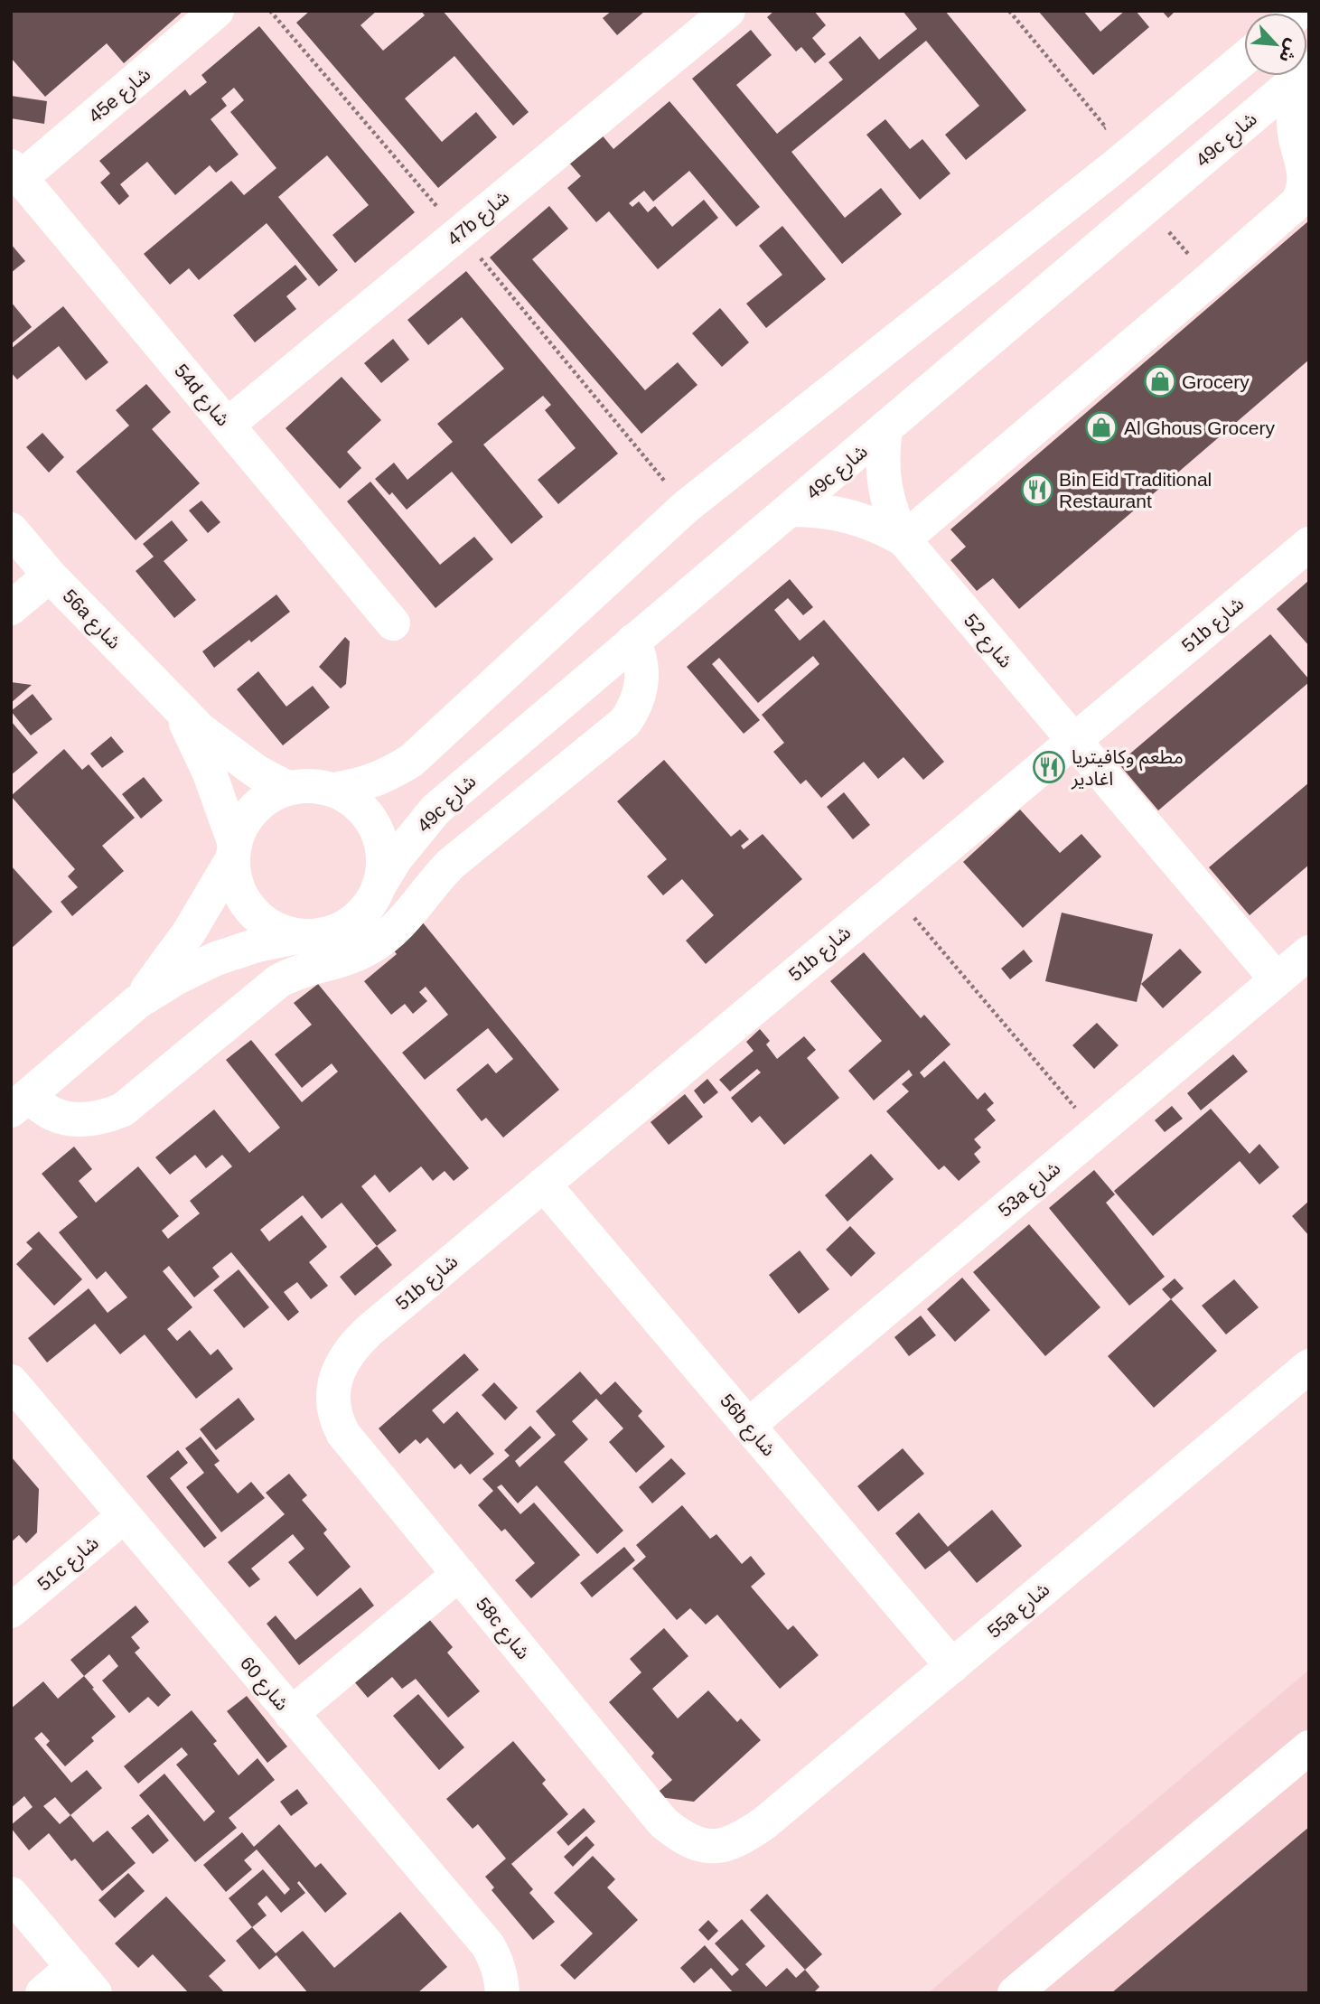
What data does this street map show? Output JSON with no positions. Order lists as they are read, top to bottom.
{
  "streets": {
    "street": [
      "45e شارع",
      "49c شارع",
      "47b شارع",
      "54d شارع",
      "56a شارع",
      "51b شارع",
      "شارع 52",
      "53a شارع",
      "56b شارع",
      "51c شارع",
      "55a شارع",
      "58c شارع",
      "شارع 60"
    ]
  },
  "crossings": [
    ["45e شارع", "54d شارع"],
    ["49c شارع", "56a شارع"],
    ["49c شارع", "شارع 52"],
    ["47b شارع", "54d شارع"],
    ["51b شارع", "شارع 52"],
    ["51b شارع", "56b شارع"],
    ["51b شارع", "58c شارع"],
    ["شارع 52", "53a شارع"],
    ["53a شارع", "56b شارع"],
    ["56b شارع", "55a شارع"],
    ["51c شارع", "شارع 60"],
    ["55a شارع", "58c شارع"]
  ],
  "places": {
    "shop": ["Grocery", "Al Ghous Grocery"],
    "restaurant": ["Bin Eid Traditional Restaurant", "مطعم وكافيتريا اغادير"]
  },
  "north": "bottom right"
}
